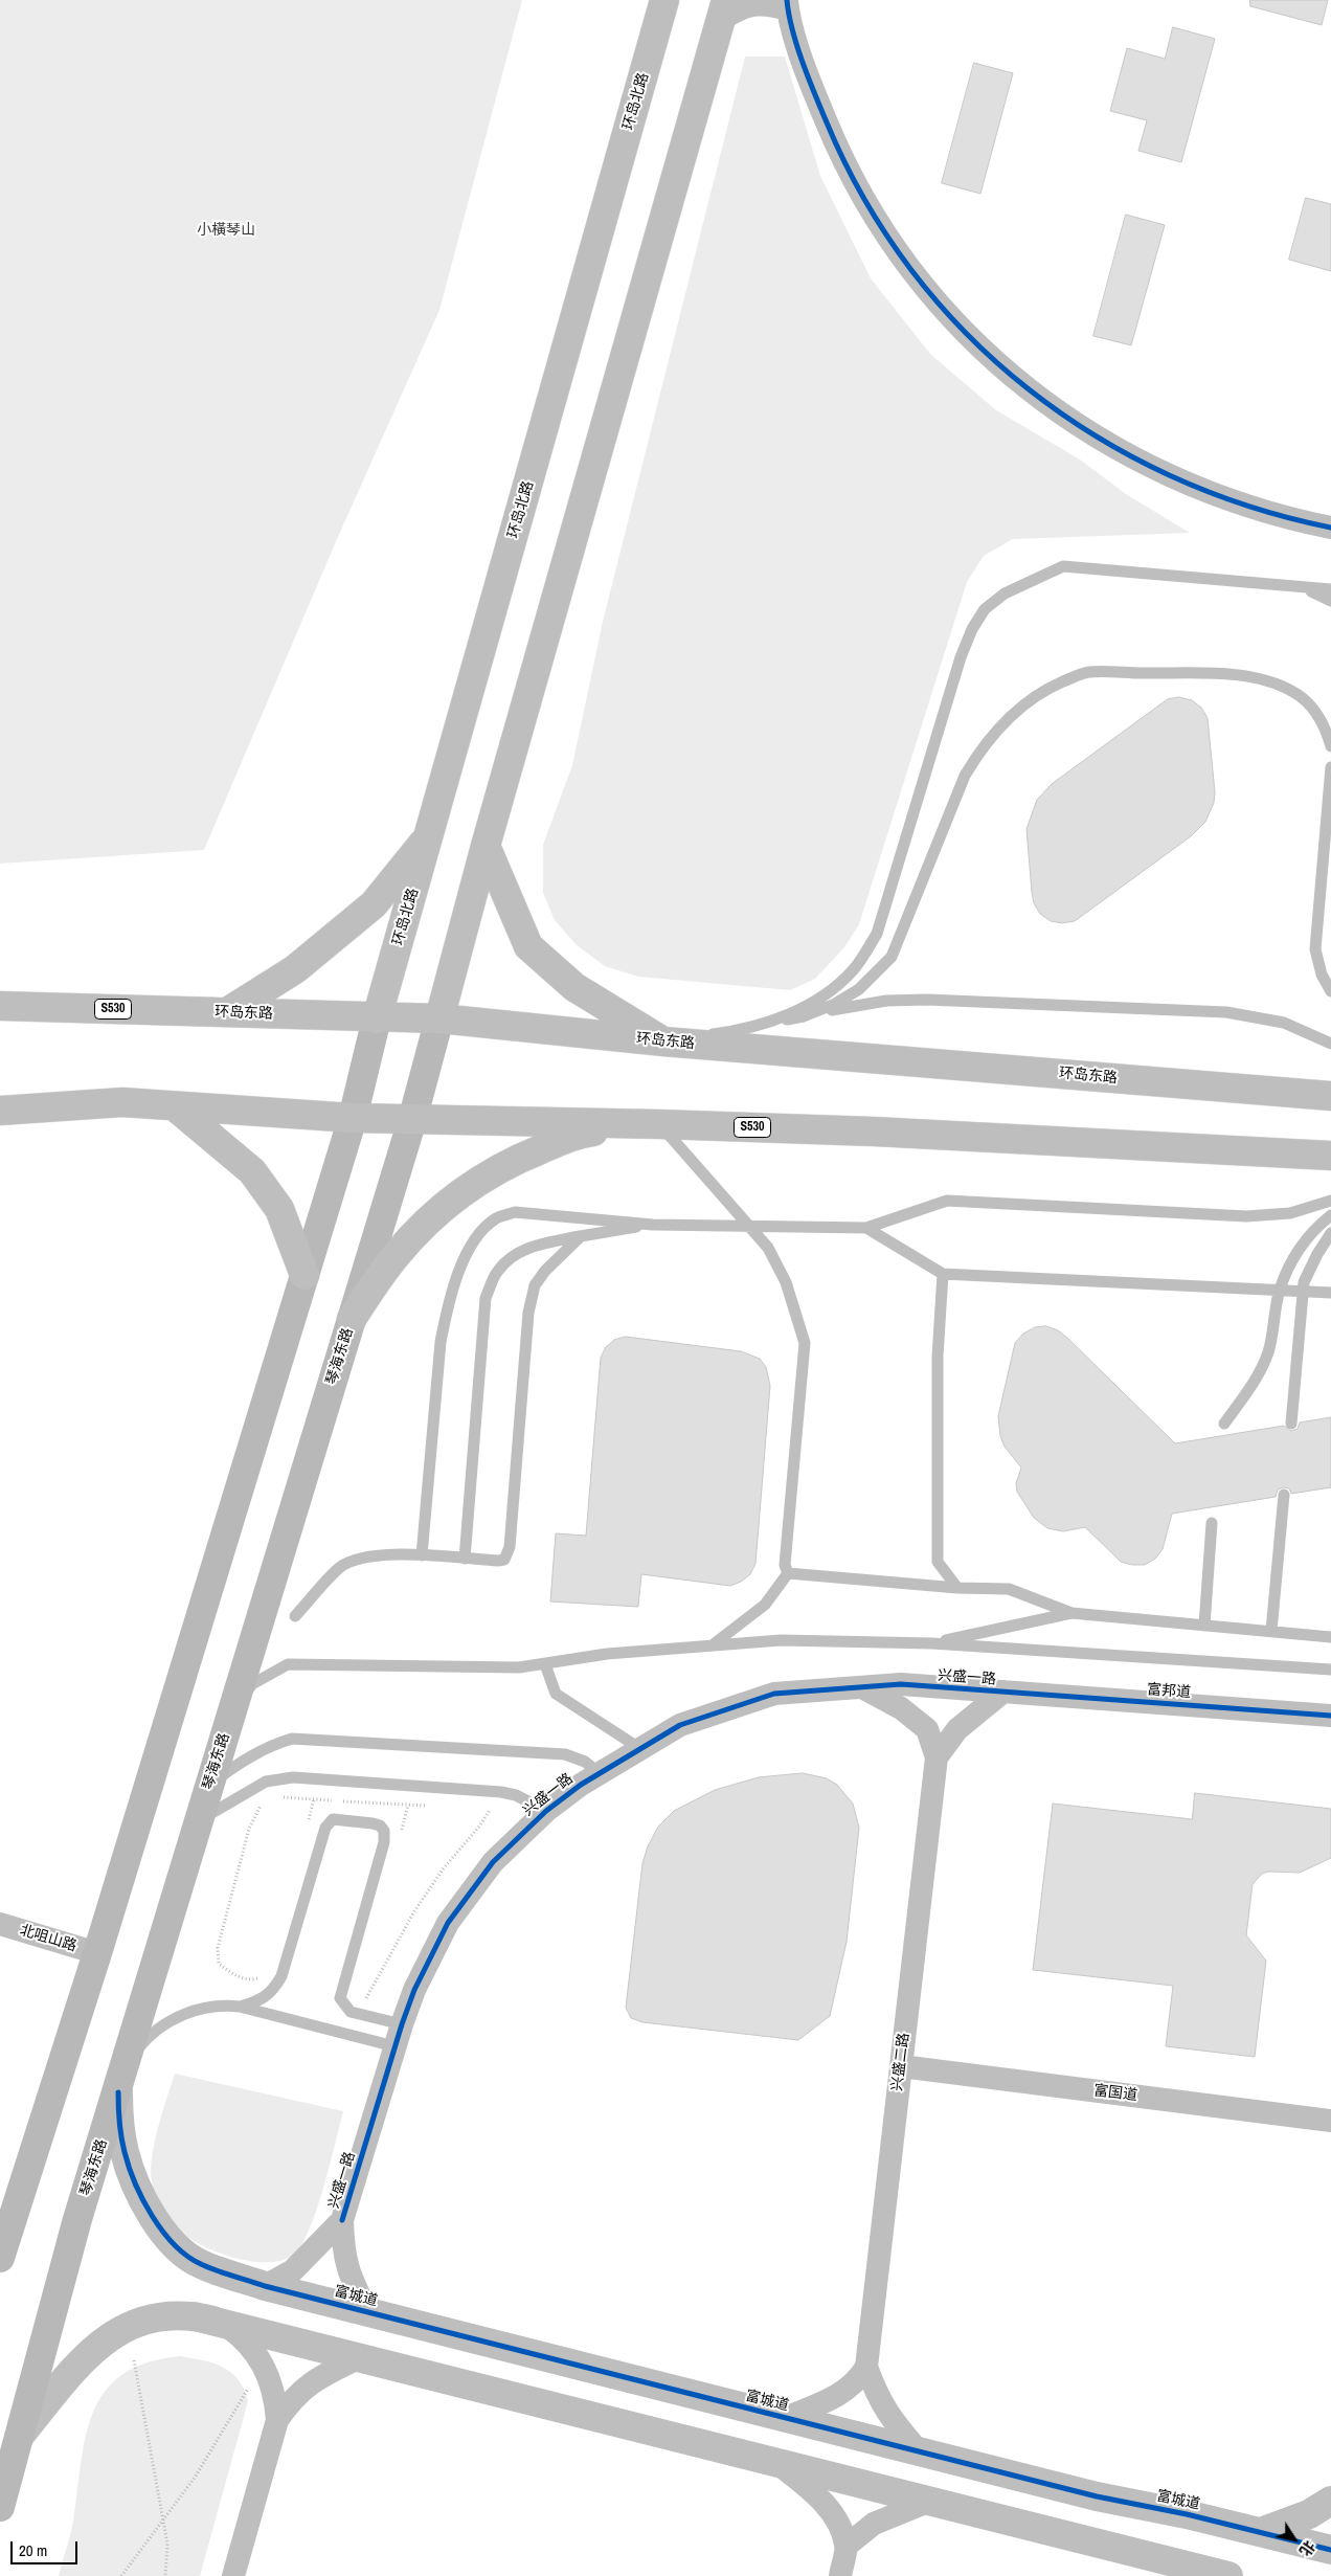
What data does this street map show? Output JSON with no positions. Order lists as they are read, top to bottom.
{
  "streets": {
    "main road": [
      "环岛北路",
      "S530",
      "环岛东路",
      "琴海东路",
      "富城道"
    ],
    "street": [
      "兴盛一路",
      "富邦道",
      "北咀山路",
      "兴盛二路",
      "富国道"
    ]
  },
  "crossings": [
    ["环岛北路", "环岛东路"],
    ["S530", "琴海东路"],
    ["环岛东路", "琴海东路"],
    ["琴海东路", "富城道"],
    ["兴盛一路", "富邦道"],
    ["兴盛二路", "富国道"]
  ],
  "parks": ["小橫琴山"],
  "scale_bar": "20 m",
  "north": "bottom right"
}
